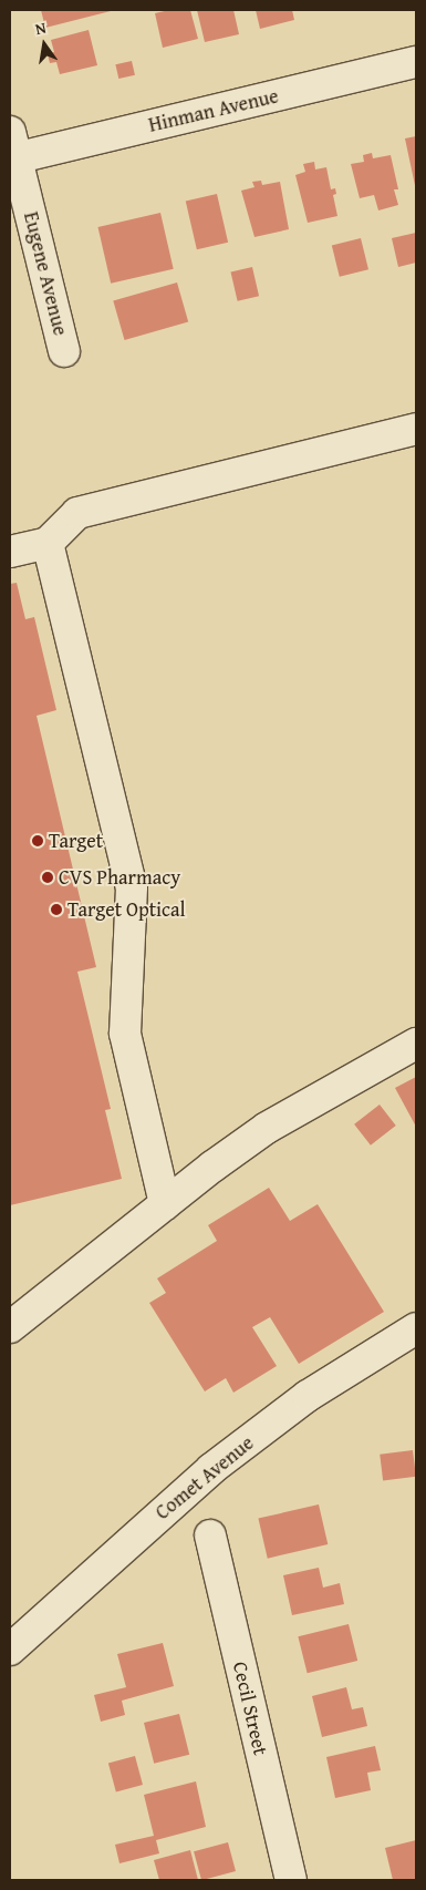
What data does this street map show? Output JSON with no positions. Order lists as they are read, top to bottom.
{
  "streets": {
    "street": [
      "Hinman Avenue",
      "Eugene Avenue",
      "Comet Avenue",
      "Cecil Street"
    ]
  },
  "crossings": [
    ["Hinman Avenue", "Eugene Avenue"]
  ],
  "places": ["Target", "CVS Pharmacy", "Target Optical"],
  "north": "top"
}
